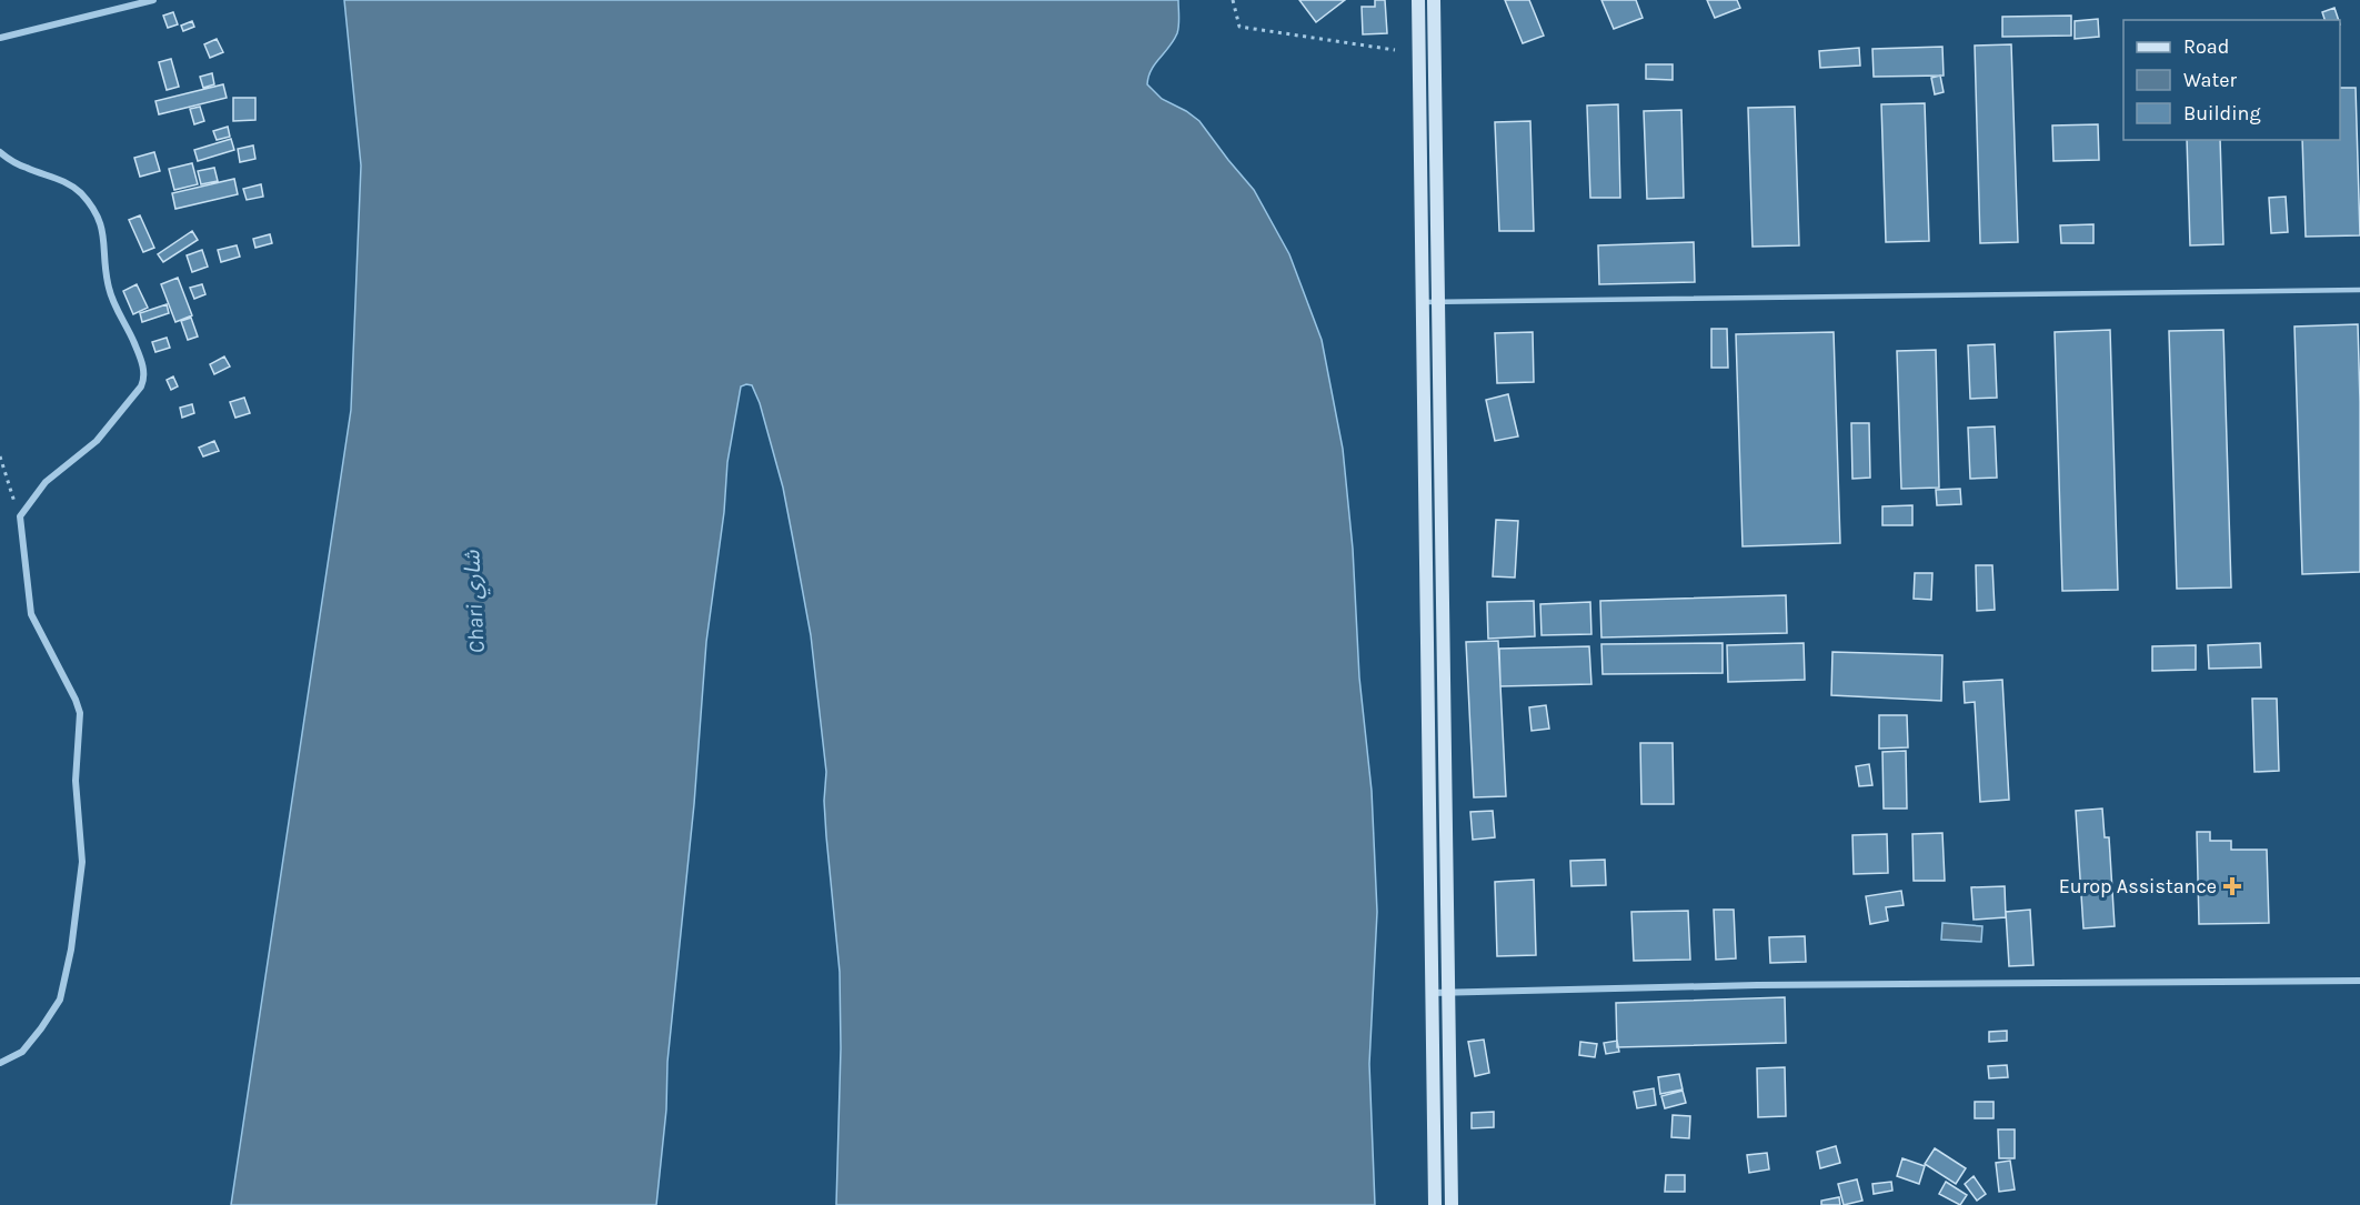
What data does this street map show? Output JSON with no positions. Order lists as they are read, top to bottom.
{
  "water": ["Chari شاري"],
  "places": {
    "health": ["Europ Assistance"]
  },
  "legend": ["Road", "Water", "Building"]
}
